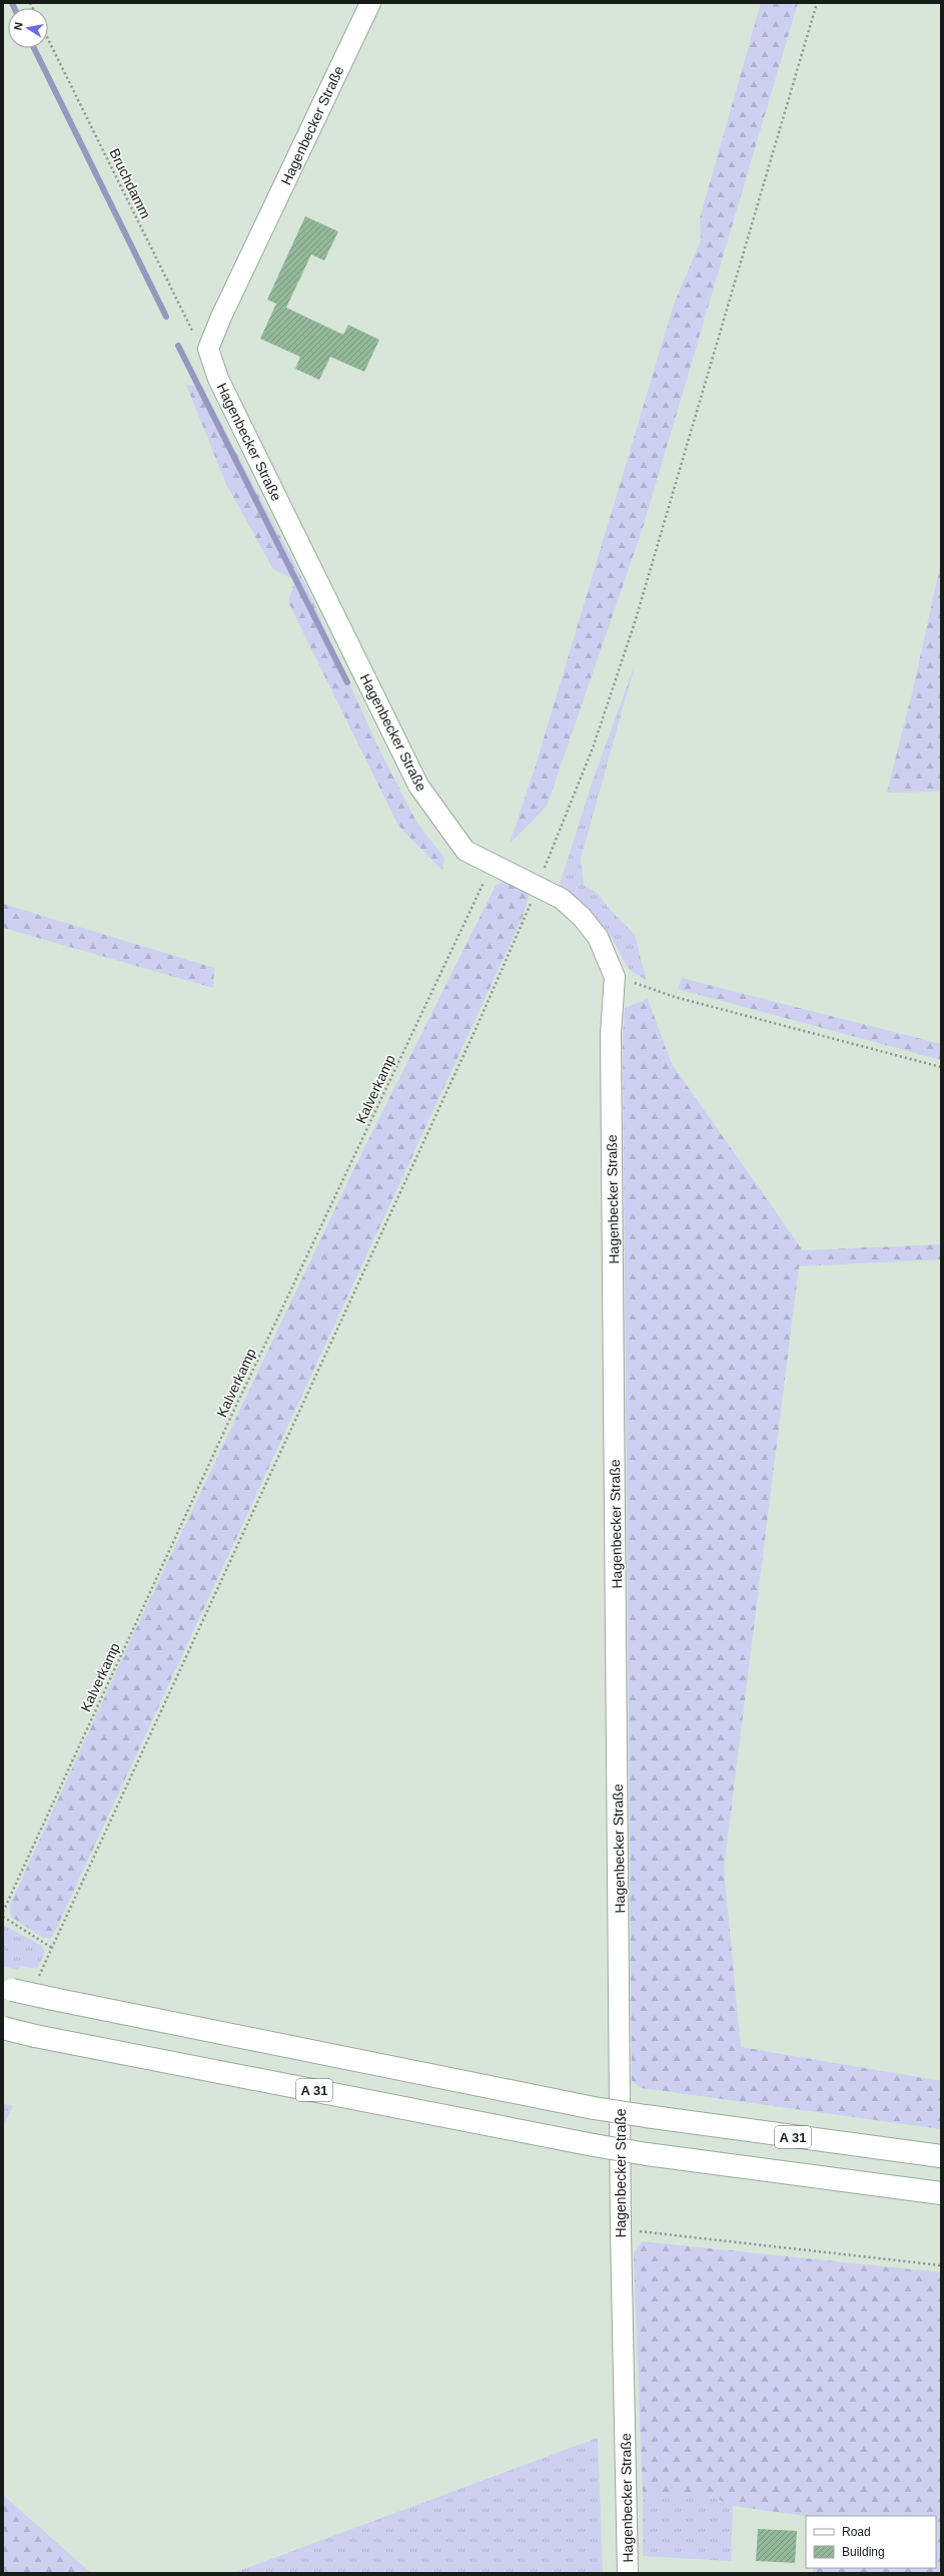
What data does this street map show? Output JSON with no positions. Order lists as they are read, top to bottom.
{
  "streets": {
    "highway": ["A 31"],
    "street": ["Hagenbecker Straße"],
    "path": ["Bruchdamm", "Kalverkamp"]
  },
  "crossings": [
    ["Hagenbecker Straße", "Bruchdamm"],
    ["Hagenbecker Straße", "Kalverkamp"]
  ],
  "legend": ["Road", "Building"],
  "north": "left"
}
